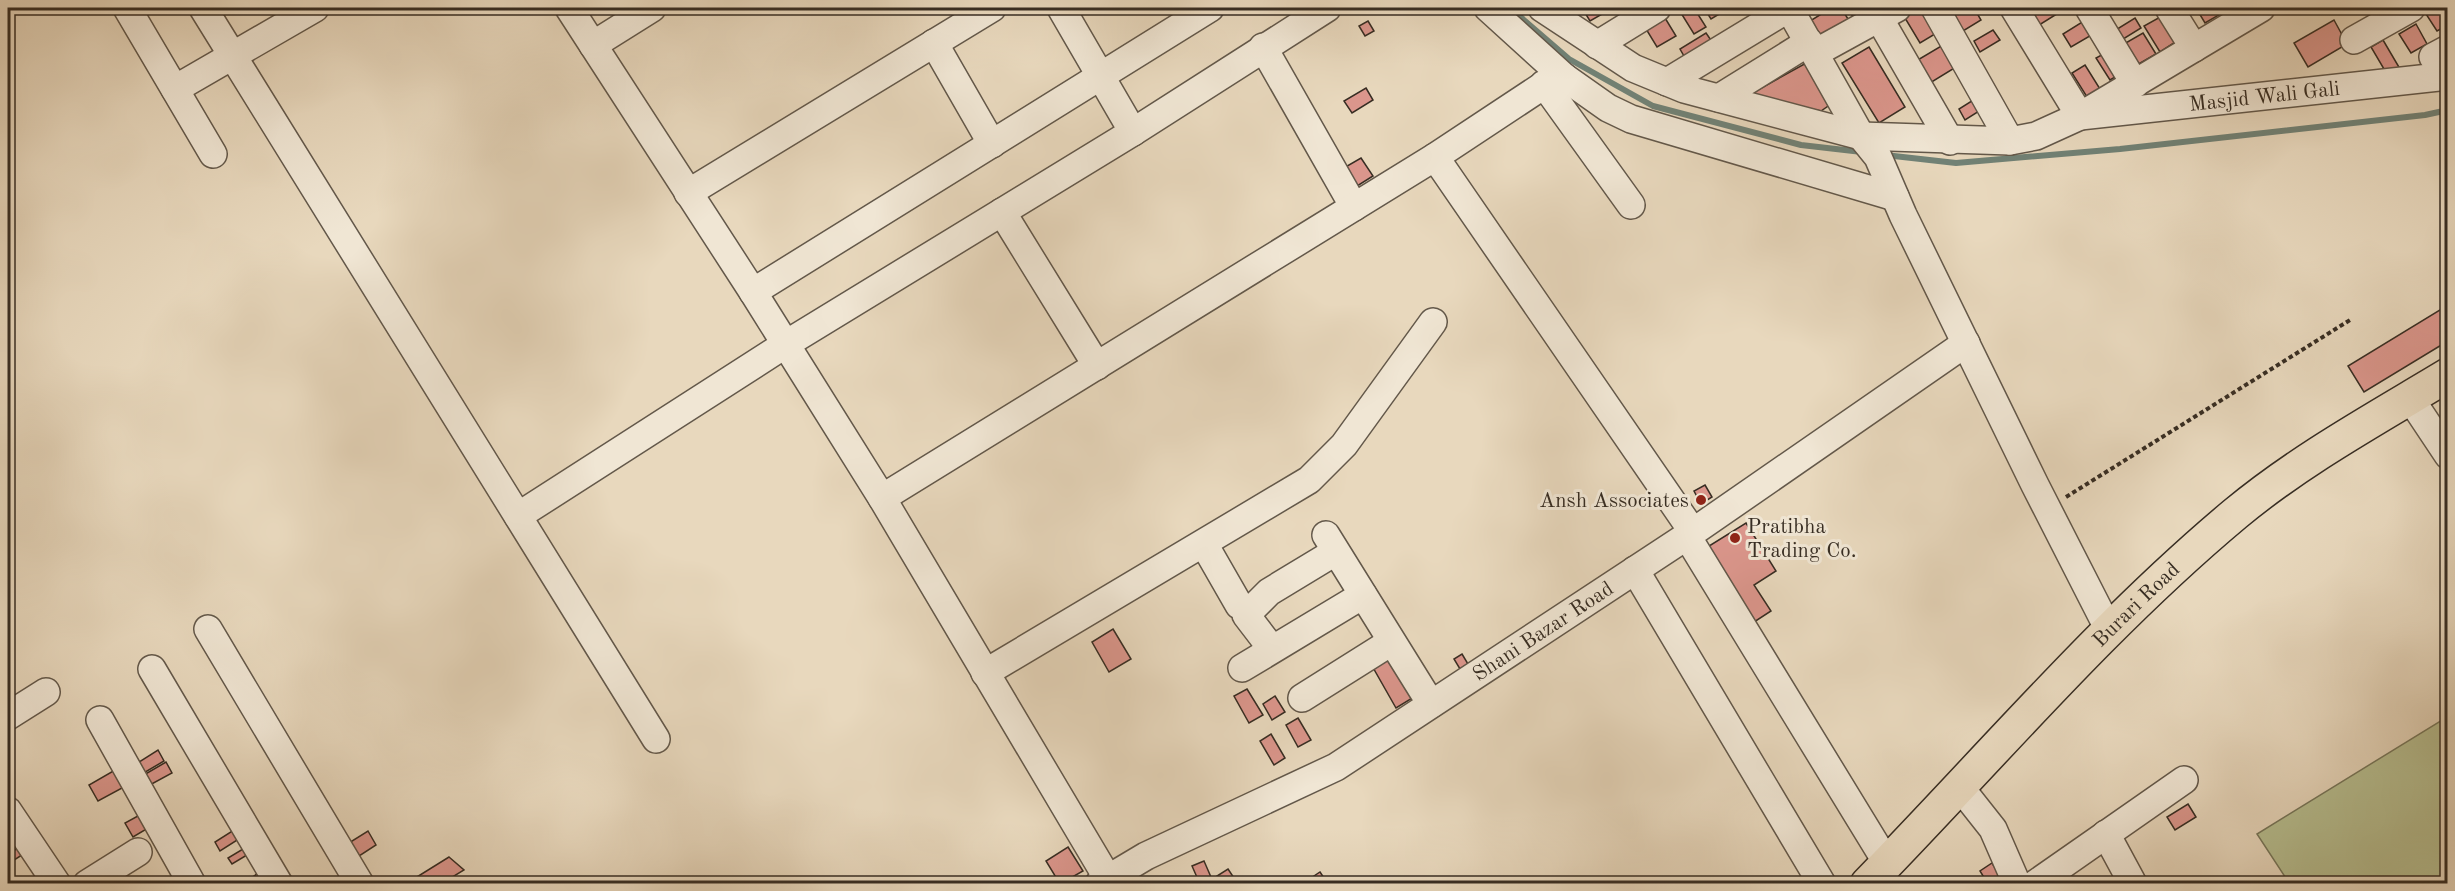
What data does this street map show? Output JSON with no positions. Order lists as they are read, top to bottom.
{
  "streets": {
    "main road": ["Burari Road"],
    "street": ["Masjid Wali Gali", "Shani Bazar Road"]
  },
  "places": ["Ansh Associates", "Pratibha Trading Co."]
}
